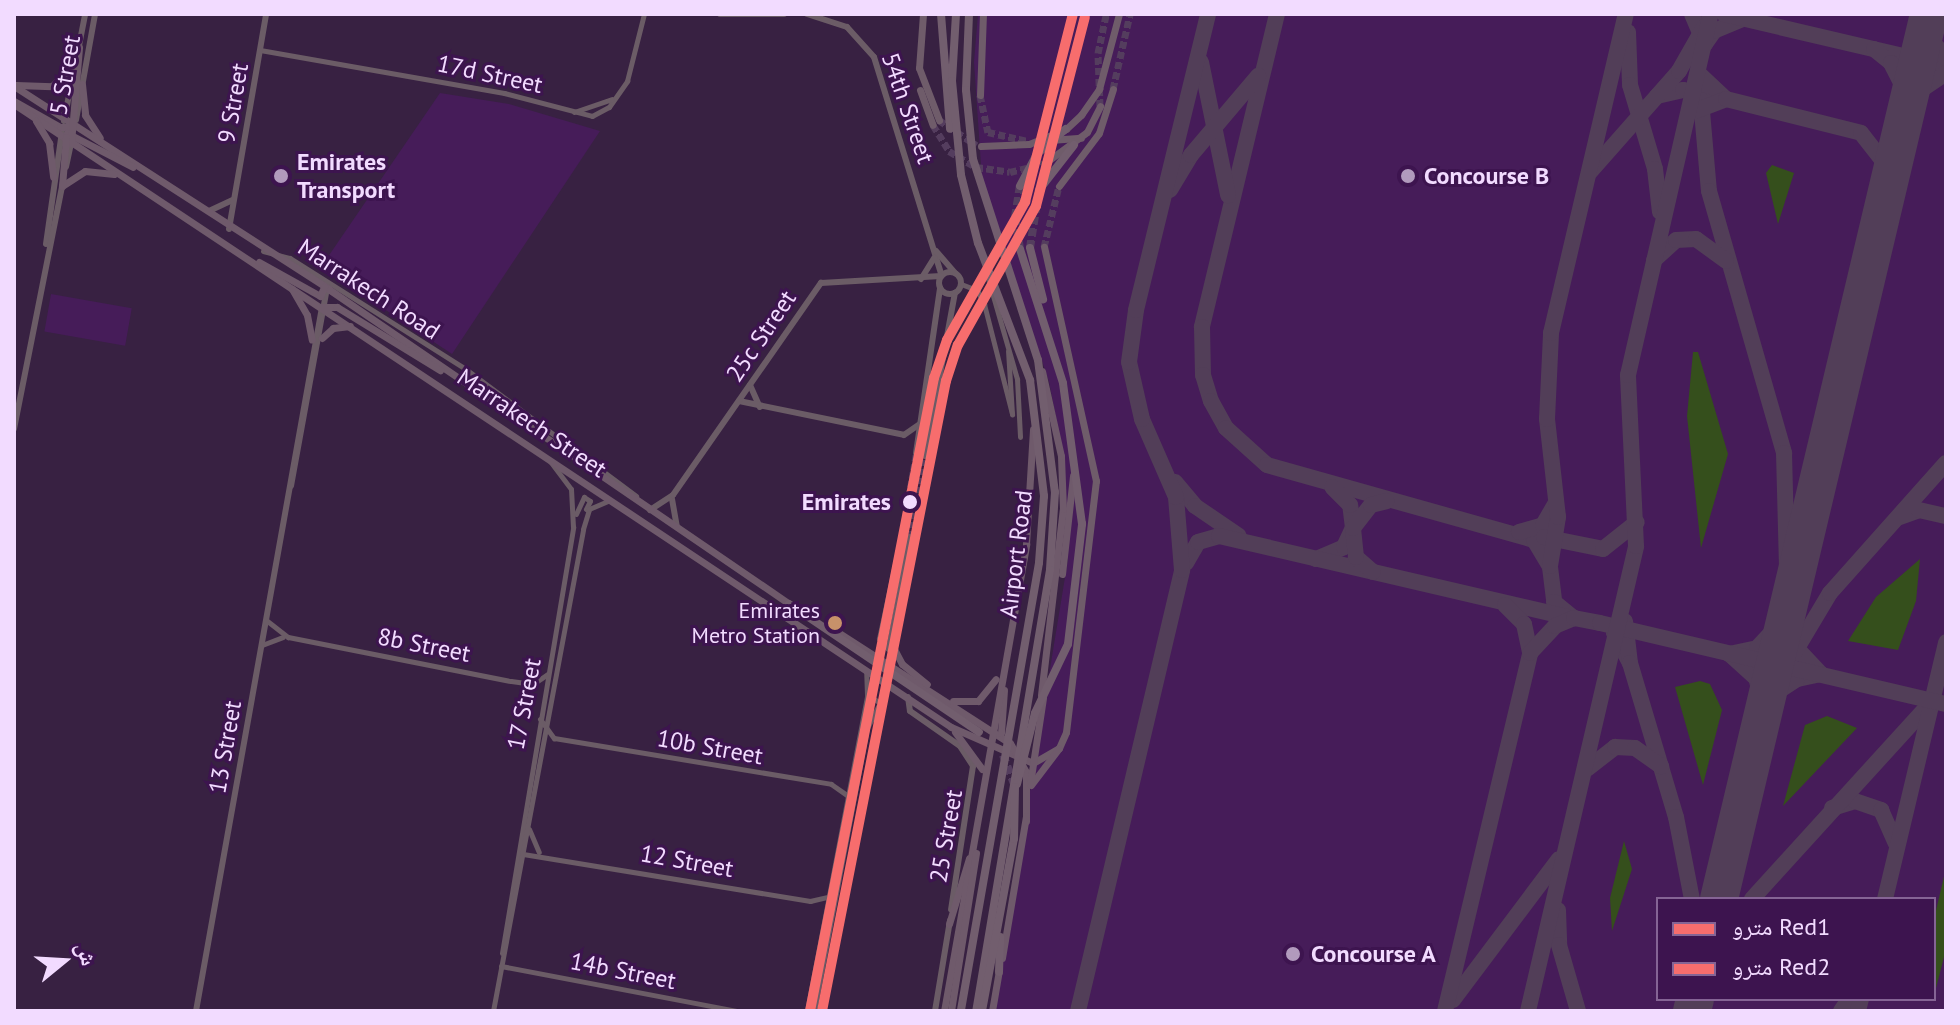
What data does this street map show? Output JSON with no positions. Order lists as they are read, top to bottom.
{
  "streets": {
    "highway": ["Airport Road"],
    "main road": ["Marrakech Street"],
    "street": [
      "17d Street",
      "5 Street",
      "9 Street",
      "54th Street",
      "Marrakech Road",
      "25c Street",
      "8b Street",
      "17 Street",
      "13 Street",
      "10b Street",
      "25 Street",
      "12 Street",
      "14b Street"
    ]
  },
  "crossings": [
    ["17d Street", "9 Street"],
    ["5 Street", "Marrakech Street"],
    ["9 Street", "Marrakech Street"],
    ["54th Street", "25c Street"],
    ["Marrakech Road", "25c Street"],
    ["Marrakech Road", "Marrakech Street"],
    ["25c Street", "Marrakech Street"],
    ["Marrakech Street", "17 Street"],
    ["Marrakech Street", "13 Street"],
    ["Marrakech Street", "25 Street"],
    ["8b Street", "17 Street"],
    ["8b Street", "13 Street"],
    ["17 Street", "10b Street"],
    ["17 Street", "12 Street"],
    ["17 Street", "14b Street"]
  ],
  "places": [
    "Emirates Transport",
    "Concourse B",
    "Emirates",
    "Emirates Metro Station",
    "Concourse A"
  ],
  "lines": ["metro line Red1", "metro line Red2"],
  "legend": ["مترو Red1", "مترو Red2"],
  "north": "right"
}
